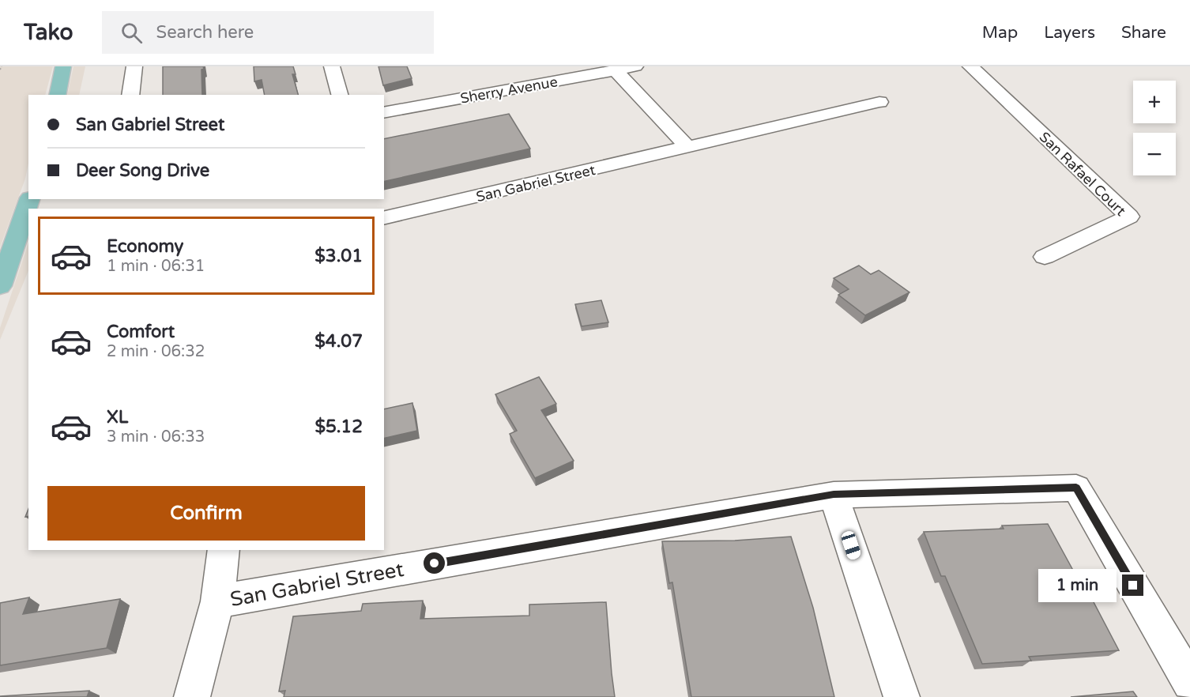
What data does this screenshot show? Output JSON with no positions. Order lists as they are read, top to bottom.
{
  "streets": {
    "street": ["Sherry Avenue", "San Rafael Court", "San Gabriel Street"]
  },
  "page": {
    "header": "Tako",
    "search": "Search here",
    "nav": ["Map", "Layers", "Share"],
    "map_buttons": ["+", "−"],
    "banner": ["San Gabriel Street", "Deer Song Drive"],
    "list": [
      {
        "name": "Economy",
        "note": "1 min · 06:31",
        "value": "$3.01"
      },
      {
        "name": "Comfort",
        "note": "2 min · 06:32",
        "value": "$4.07"
      },
      {
        "name": "XL",
        "note": "3 min · 06:33",
        "value": "$5.12"
      }
    ],
    "buttons": "Confirm",
    "bubble": "1 min"
  }
}
